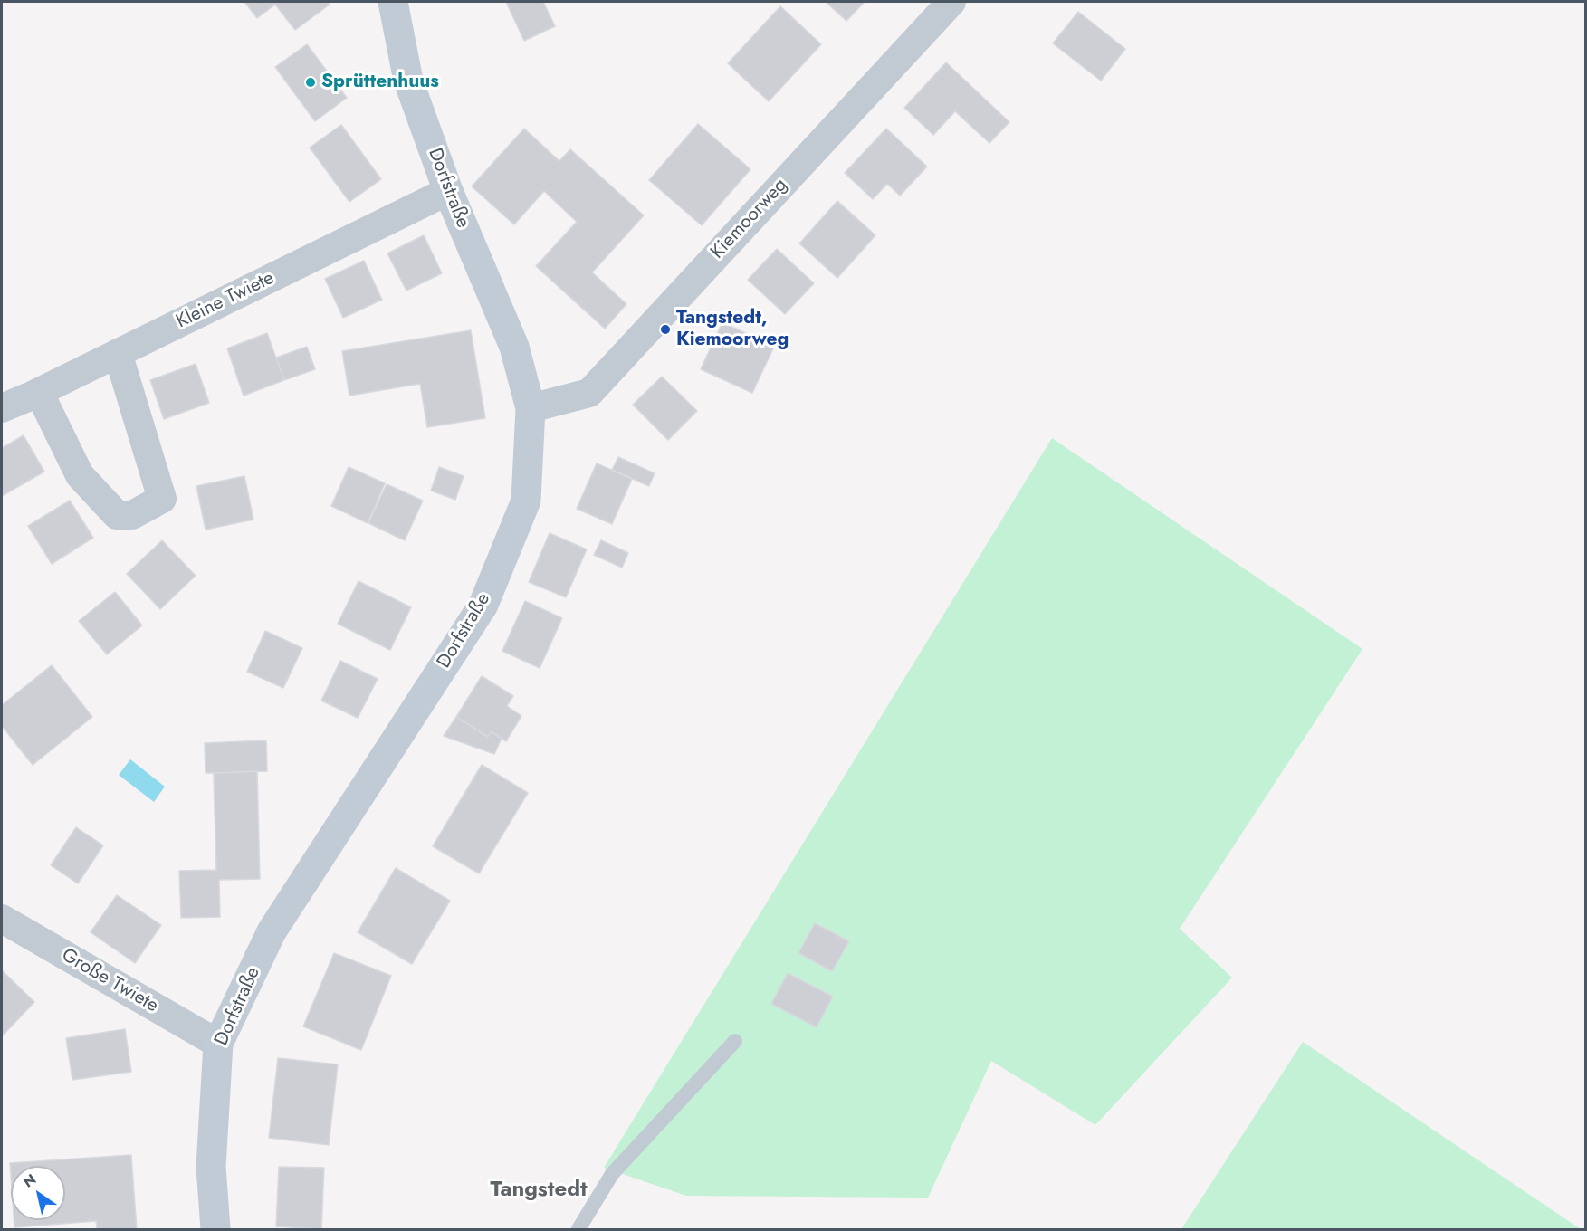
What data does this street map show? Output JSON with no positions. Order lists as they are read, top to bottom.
{
  "streets": {
    "main road": ["Dorfstraße"],
    "street": ["Kiemoorweg", "Kleine Twiete", "Große Twiete"]
  },
  "crossings": [
    ["Dorfstraße", "Kiemoorweg"],
    ["Dorfstraße", "Kleine Twiete"],
    ["Dorfstraße", "Große Twiete"]
  ],
  "districts": ["Tangstedt"],
  "places": ["Sprüttenhuus", "Tangstedt, Kiemoorweg"],
  "north": "top left"
}
